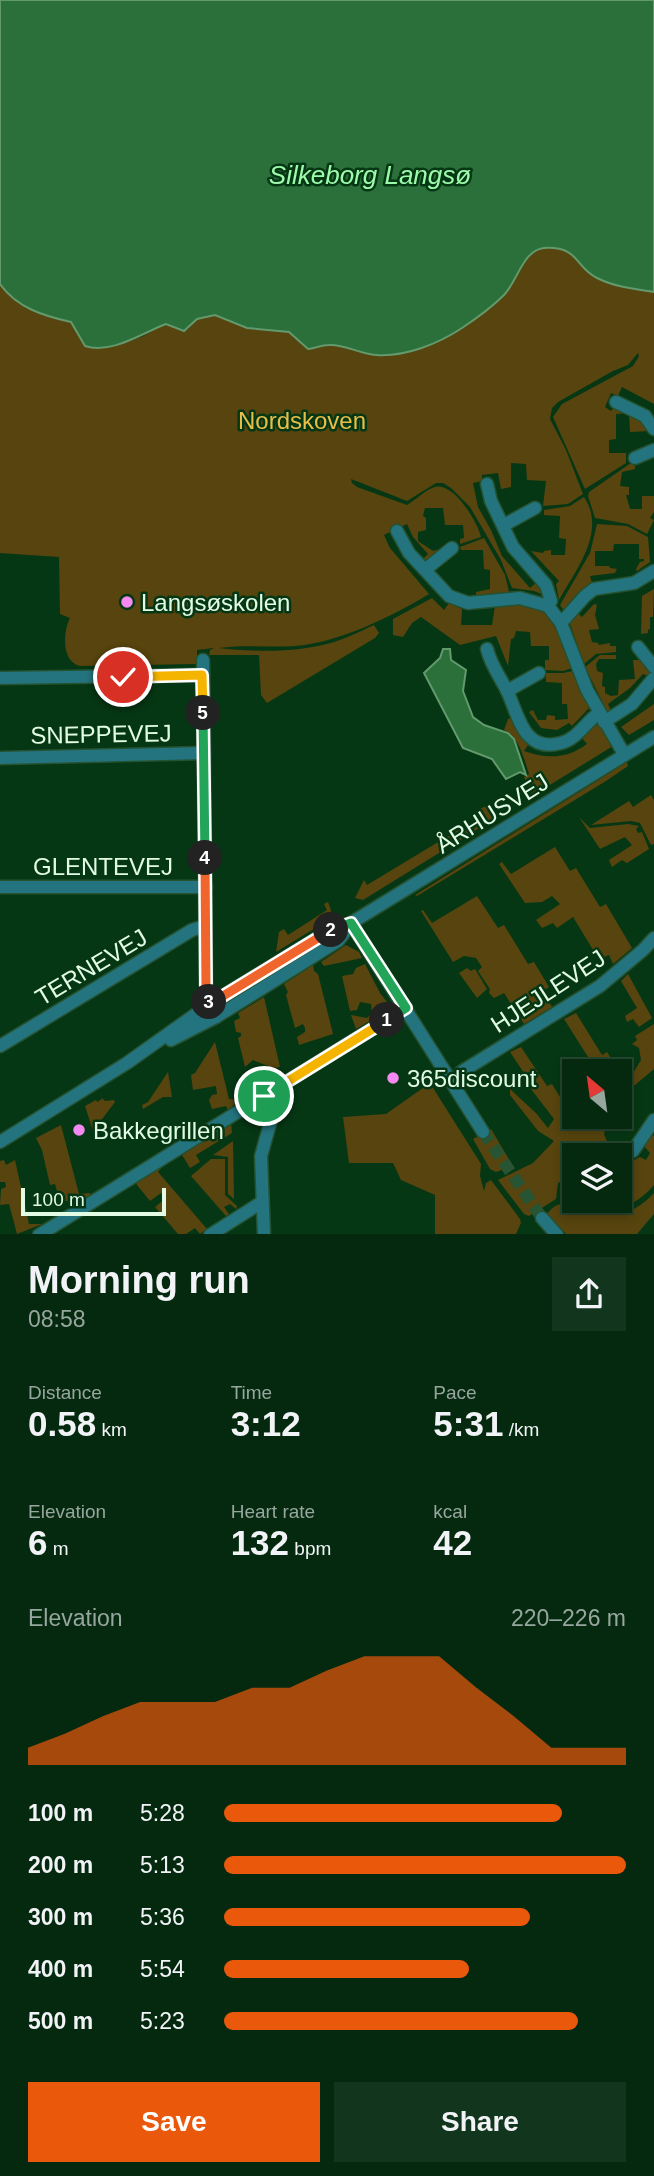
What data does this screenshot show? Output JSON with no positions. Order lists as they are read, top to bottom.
{
  "streets": {
    "street": [
      "SNEPPEVEJ",
      "ÅRHUSVEJ",
      "GLENTEVEJ",
      "TERNEVEJ",
      "HJEJLEVEJ"
    ]
  },
  "water": ["Silkeborg Langsø"],
  "parks": ["Nordskoven"],
  "places": ["Langsøskolen", "365discount", "Bakkegrillen"],
  "scale_bar": "100 m",
  "north": "top left",
  "page": {
    "pins": [
      "5",
      "4",
      "2",
      "3",
      "1"
    ],
    "scale": "100 m",
    "heading": ["Morning run", "08:58"],
    "stats": [
      ["Distance", "0.58 km"],
      ["Time", "3:12"],
      ["Pace", "5:31 /km"],
      ["Elevation", "6 m"],
      ["Heart rate", "132 bpm"],
      ["kcal", "42"]
    ],
    "chart": ["Elevation", "220–226 m"],
    "list": [
      {
        "name": "100 m",
        "note": "5:28"
      },
      {
        "name": "200 m",
        "note": "5:13"
      },
      {
        "name": "300 m",
        "note": "5:36"
      },
      {
        "name": "400 m",
        "note": "5:54"
      },
      {
        "name": "500 m",
        "note": "5:23"
      }
    ],
    "buttons": ["Save", "Share"]
  }
}
